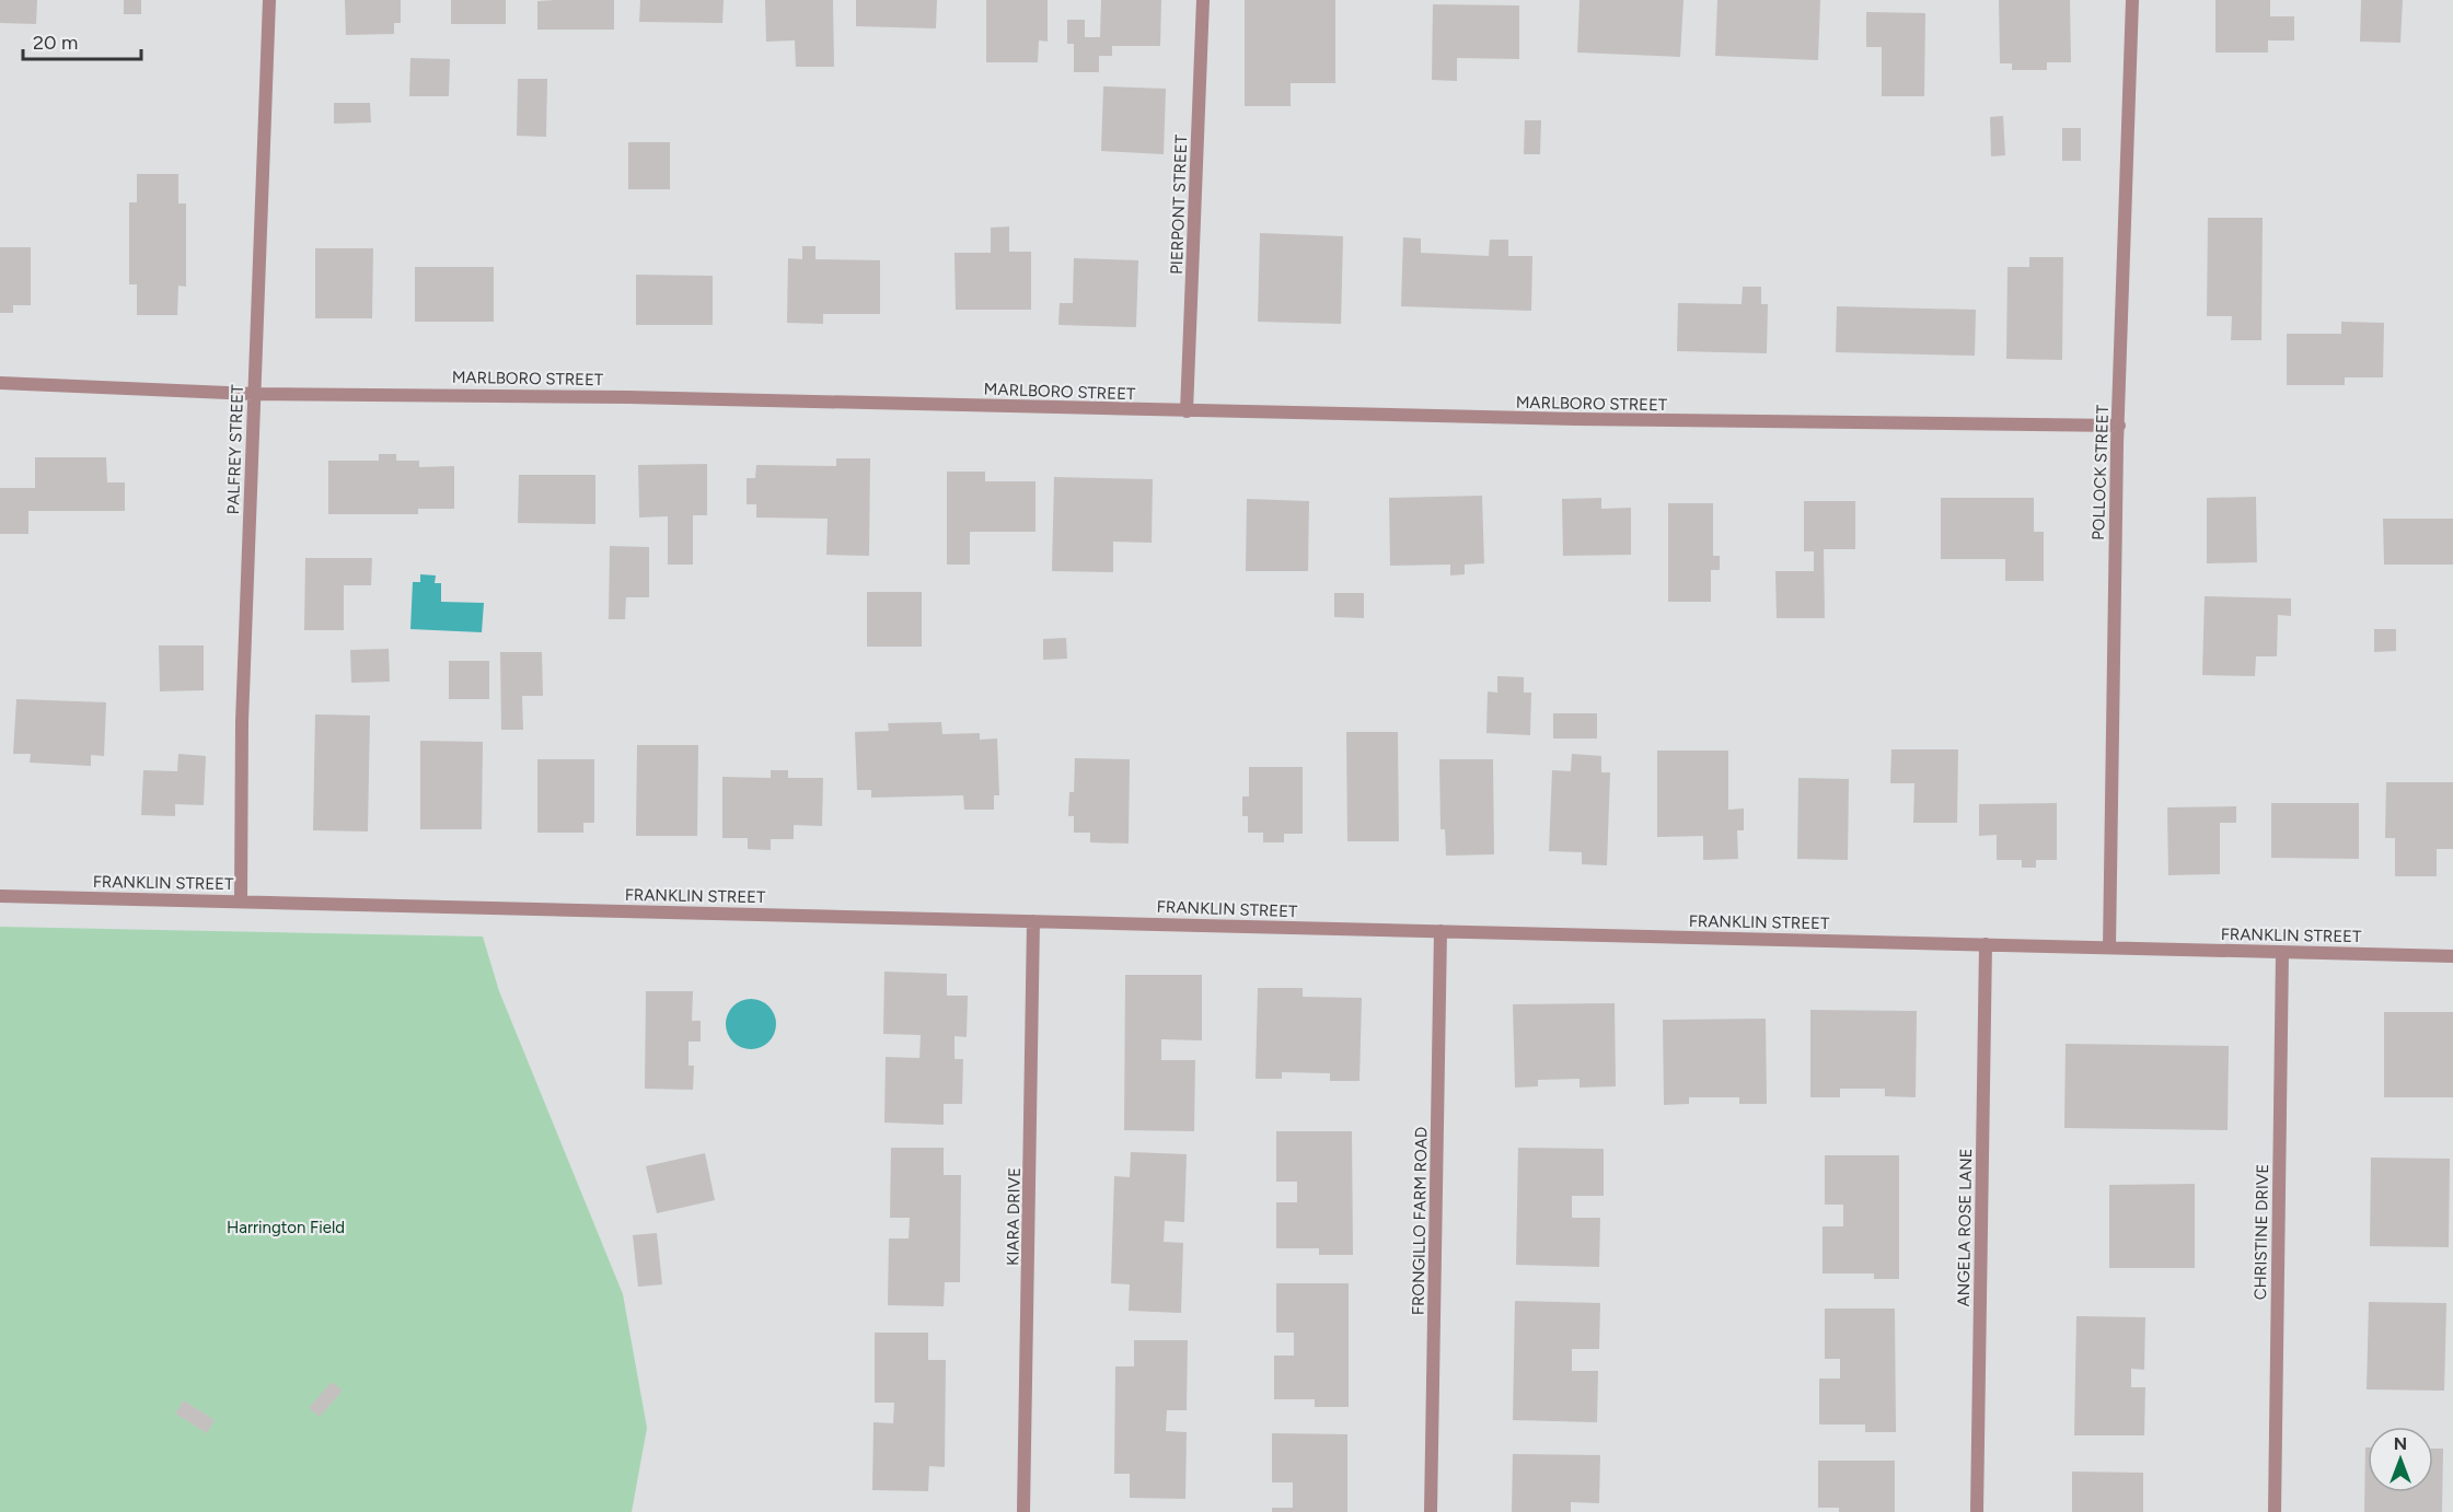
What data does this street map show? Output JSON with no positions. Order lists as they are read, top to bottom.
{
  "streets": {
    "street": [
      "PIERPONT STREET",
      "MARLBORO STREET",
      "PALFREY STREET",
      "POLLOCK STREET",
      "FRANKLIN STREET",
      "KIARA DRIVE",
      "FRONGILLO FARM ROAD",
      "ANGELA ROSE LANE",
      "CHRISTINE DRIVE"
    ]
  },
  "crossings": [
    ["PIERPONT STREET", "MARLBORO STREET"],
    ["MARLBORO STREET", "PALFREY STREET"],
    ["MARLBORO STREET", "POLLOCK STREET"],
    ["PALFREY STREET", "FRANKLIN STREET"],
    ["POLLOCK STREET", "FRANKLIN STREET"],
    ["FRANKLIN STREET", "KIARA DRIVE"],
    ["FRANKLIN STREET", "FRONGILLO FARM ROAD"],
    ["FRANKLIN STREET", "ANGELA ROSE LANE"],
    ["FRANKLIN STREET", "CHRISTINE DRIVE"]
  ],
  "parks": ["Harrington Field"],
  "scale_bar": "20 m",
  "north": "top"
}
